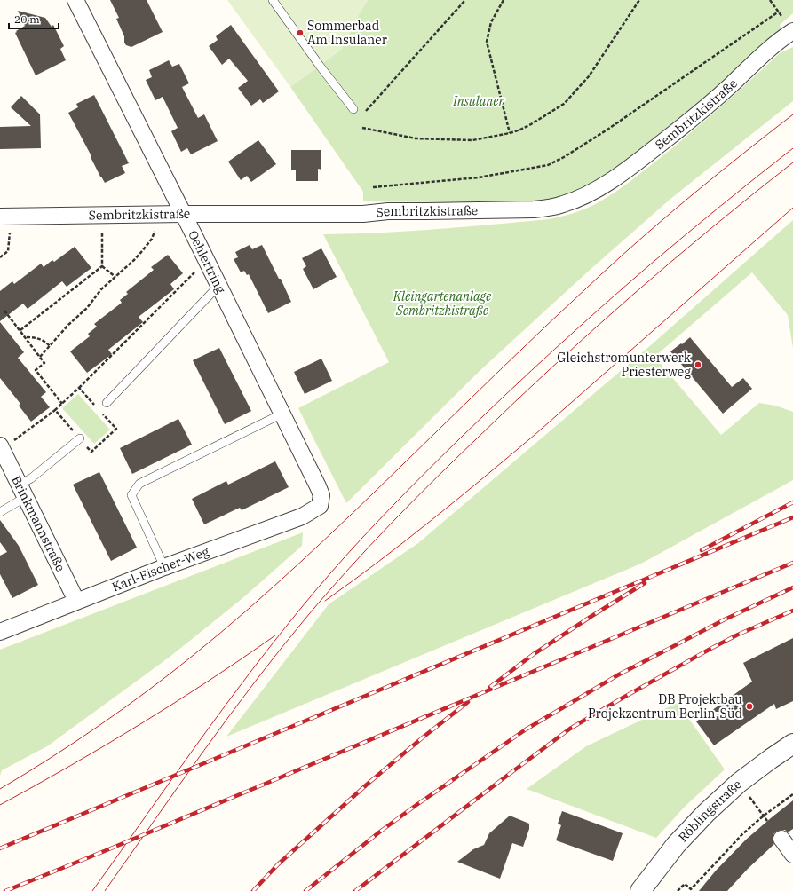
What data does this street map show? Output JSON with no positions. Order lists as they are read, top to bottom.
{
  "streets": {
    "street": [
      "Sembritzkistraße",
      "Oehlertring",
      "Brinkmannstraße",
      "Karl-Fischer-Weg",
      "Röblingstraße"
    ]
  },
  "crossings": [
    ["Sembritzkistraße", "Oehlertring"],
    ["Oehlertring", "Karl-Fischer-Weg"],
    ["Brinkmannstraße", "Karl-Fischer-Weg"]
  ],
  "parks": ["Insulaner", "Kleingartenanlage Sembritzkistraße"],
  "places": ["Sommerbad Am Insulaner", "Gleichstromunterwerk Priesterweg", "DB Projektbau -Projekzentrum Berlin-Süd"],
  "scale_bar": "20 m"
}
